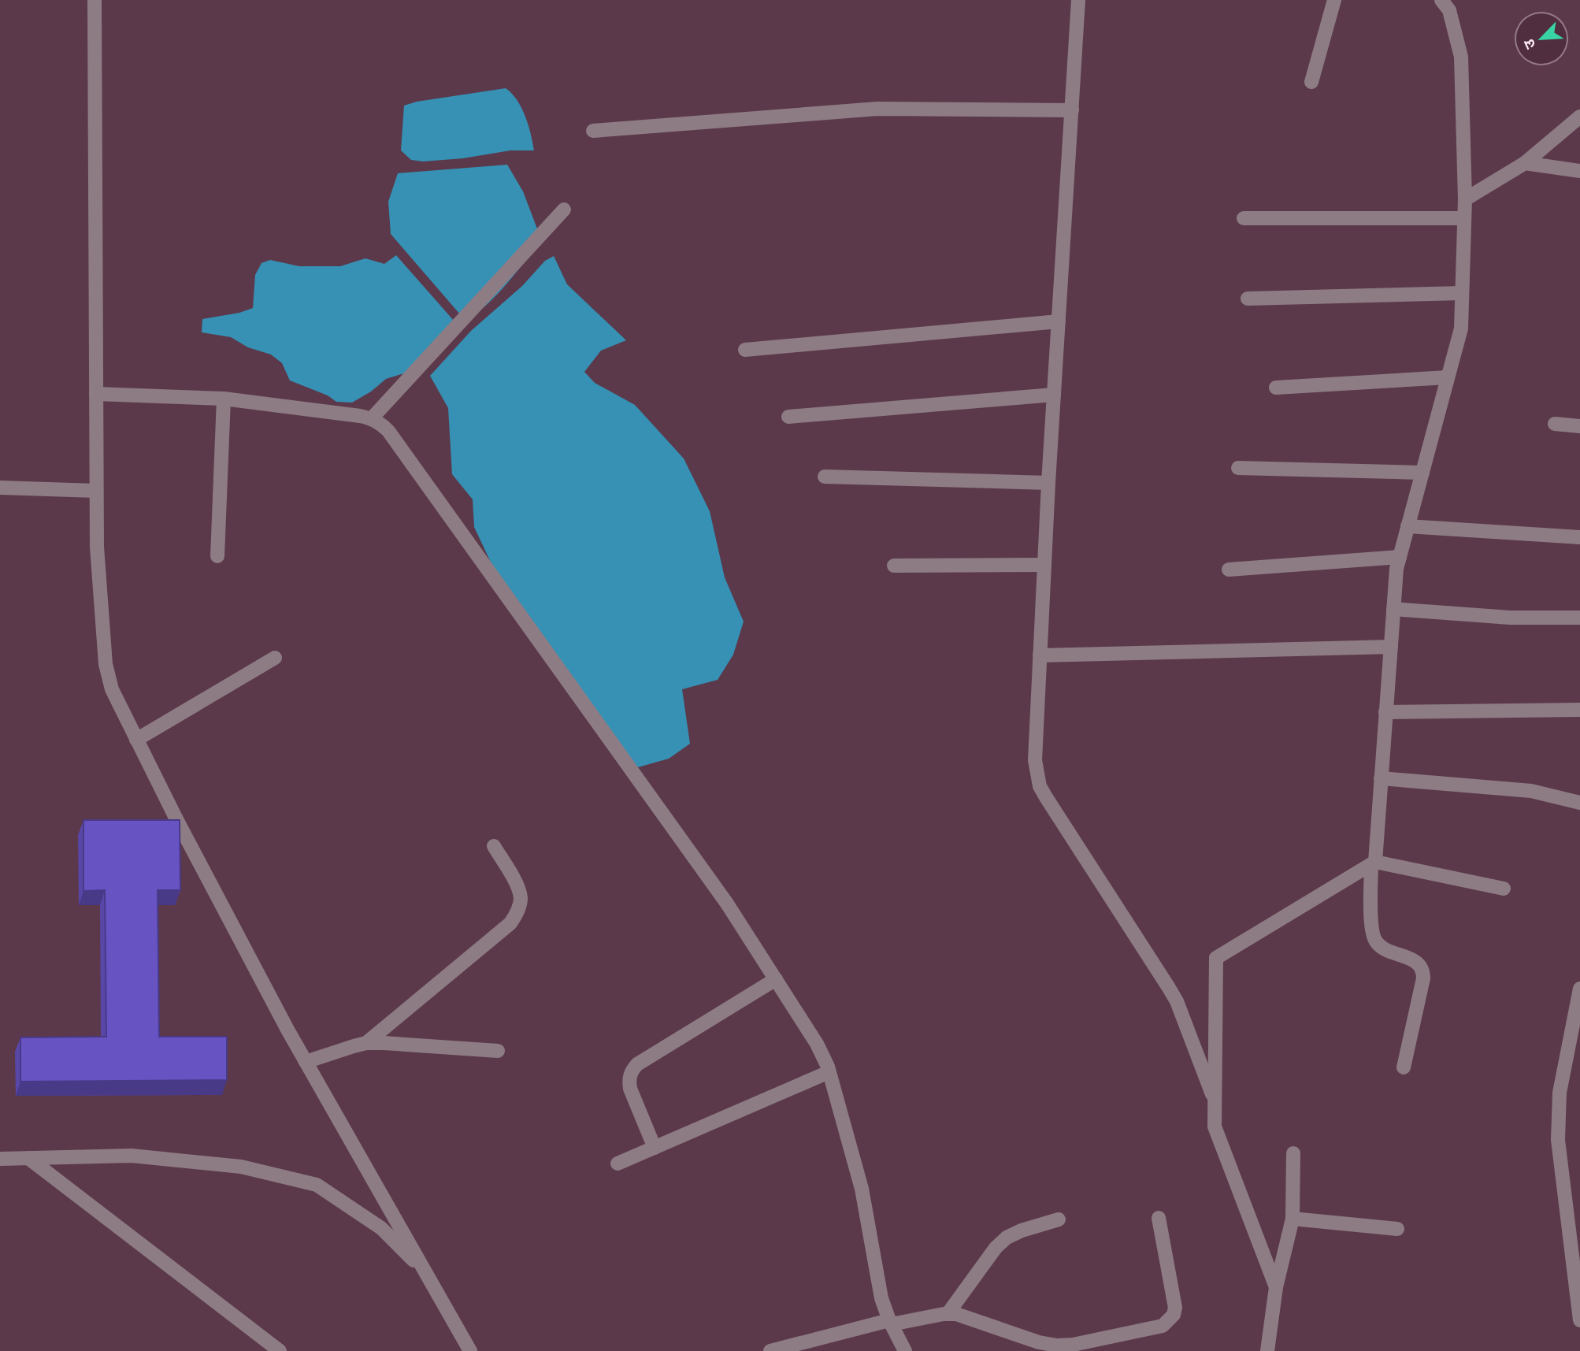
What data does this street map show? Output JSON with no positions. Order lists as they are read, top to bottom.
{
  "north": "bottom left"
}
